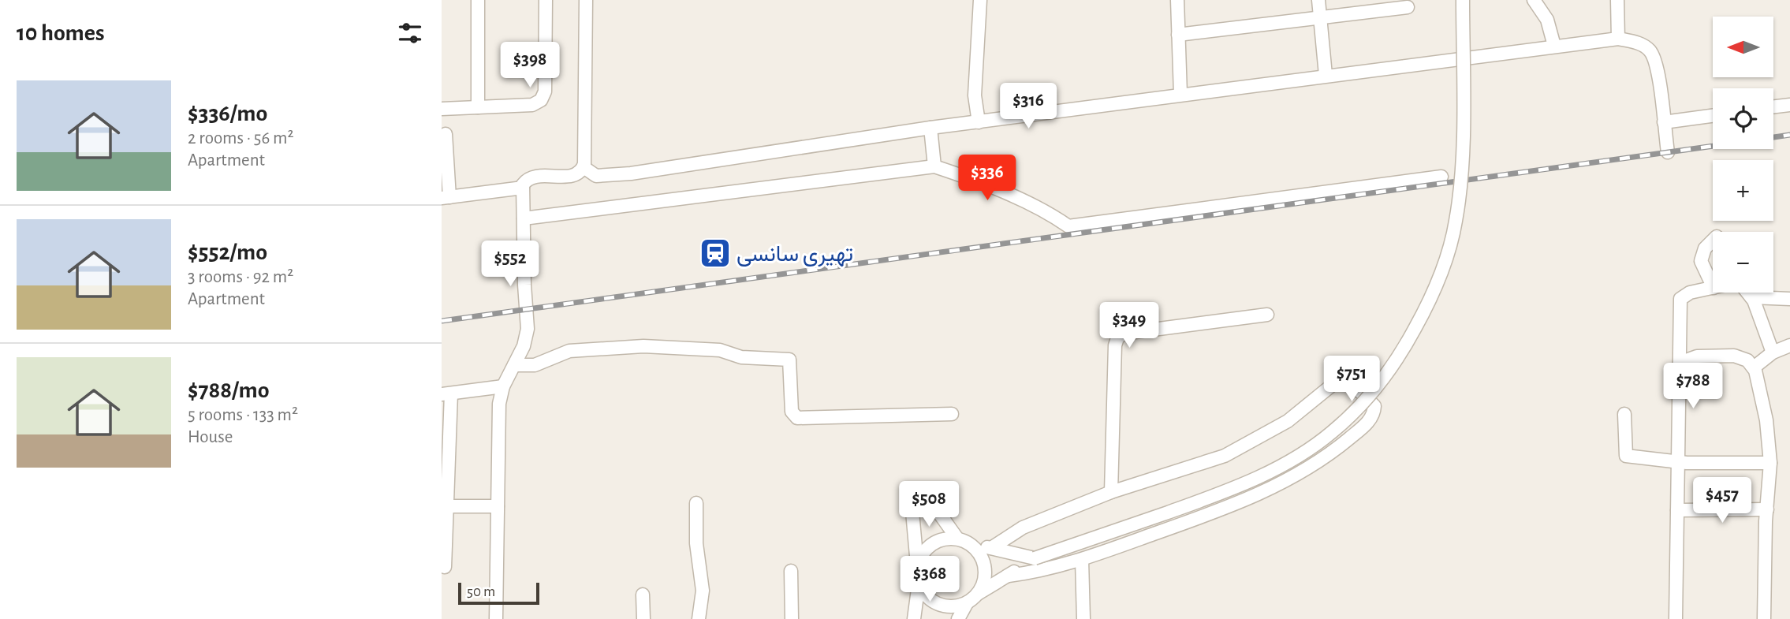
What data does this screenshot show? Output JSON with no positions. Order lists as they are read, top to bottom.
{
  "places": {
    "station": ["تھیری سانسی"]
  },
  "scale_bar": "50 m",
  "north": "left",
  "page": {
    "heading": "10 homes",
    "map_buttons": ["+", "−"],
    "price": [
      "$398",
      "$316",
      "$336",
      "$552",
      "$349",
      "$751",
      "$788",
      "$457",
      "$508",
      "$368"
    ],
    "list": [
      {
        "name": "$336/mo",
        "note": "2 rooms · 56 m² · Apartment"
      },
      {
        "name": "$552/mo",
        "note": "3 rooms · 92 m² · Apartment"
      },
      {
        "name": "$788/mo",
        "note": "5 rooms · 133 m² · House"
      }
    ],
    "scale": "50 m"
  }
}
